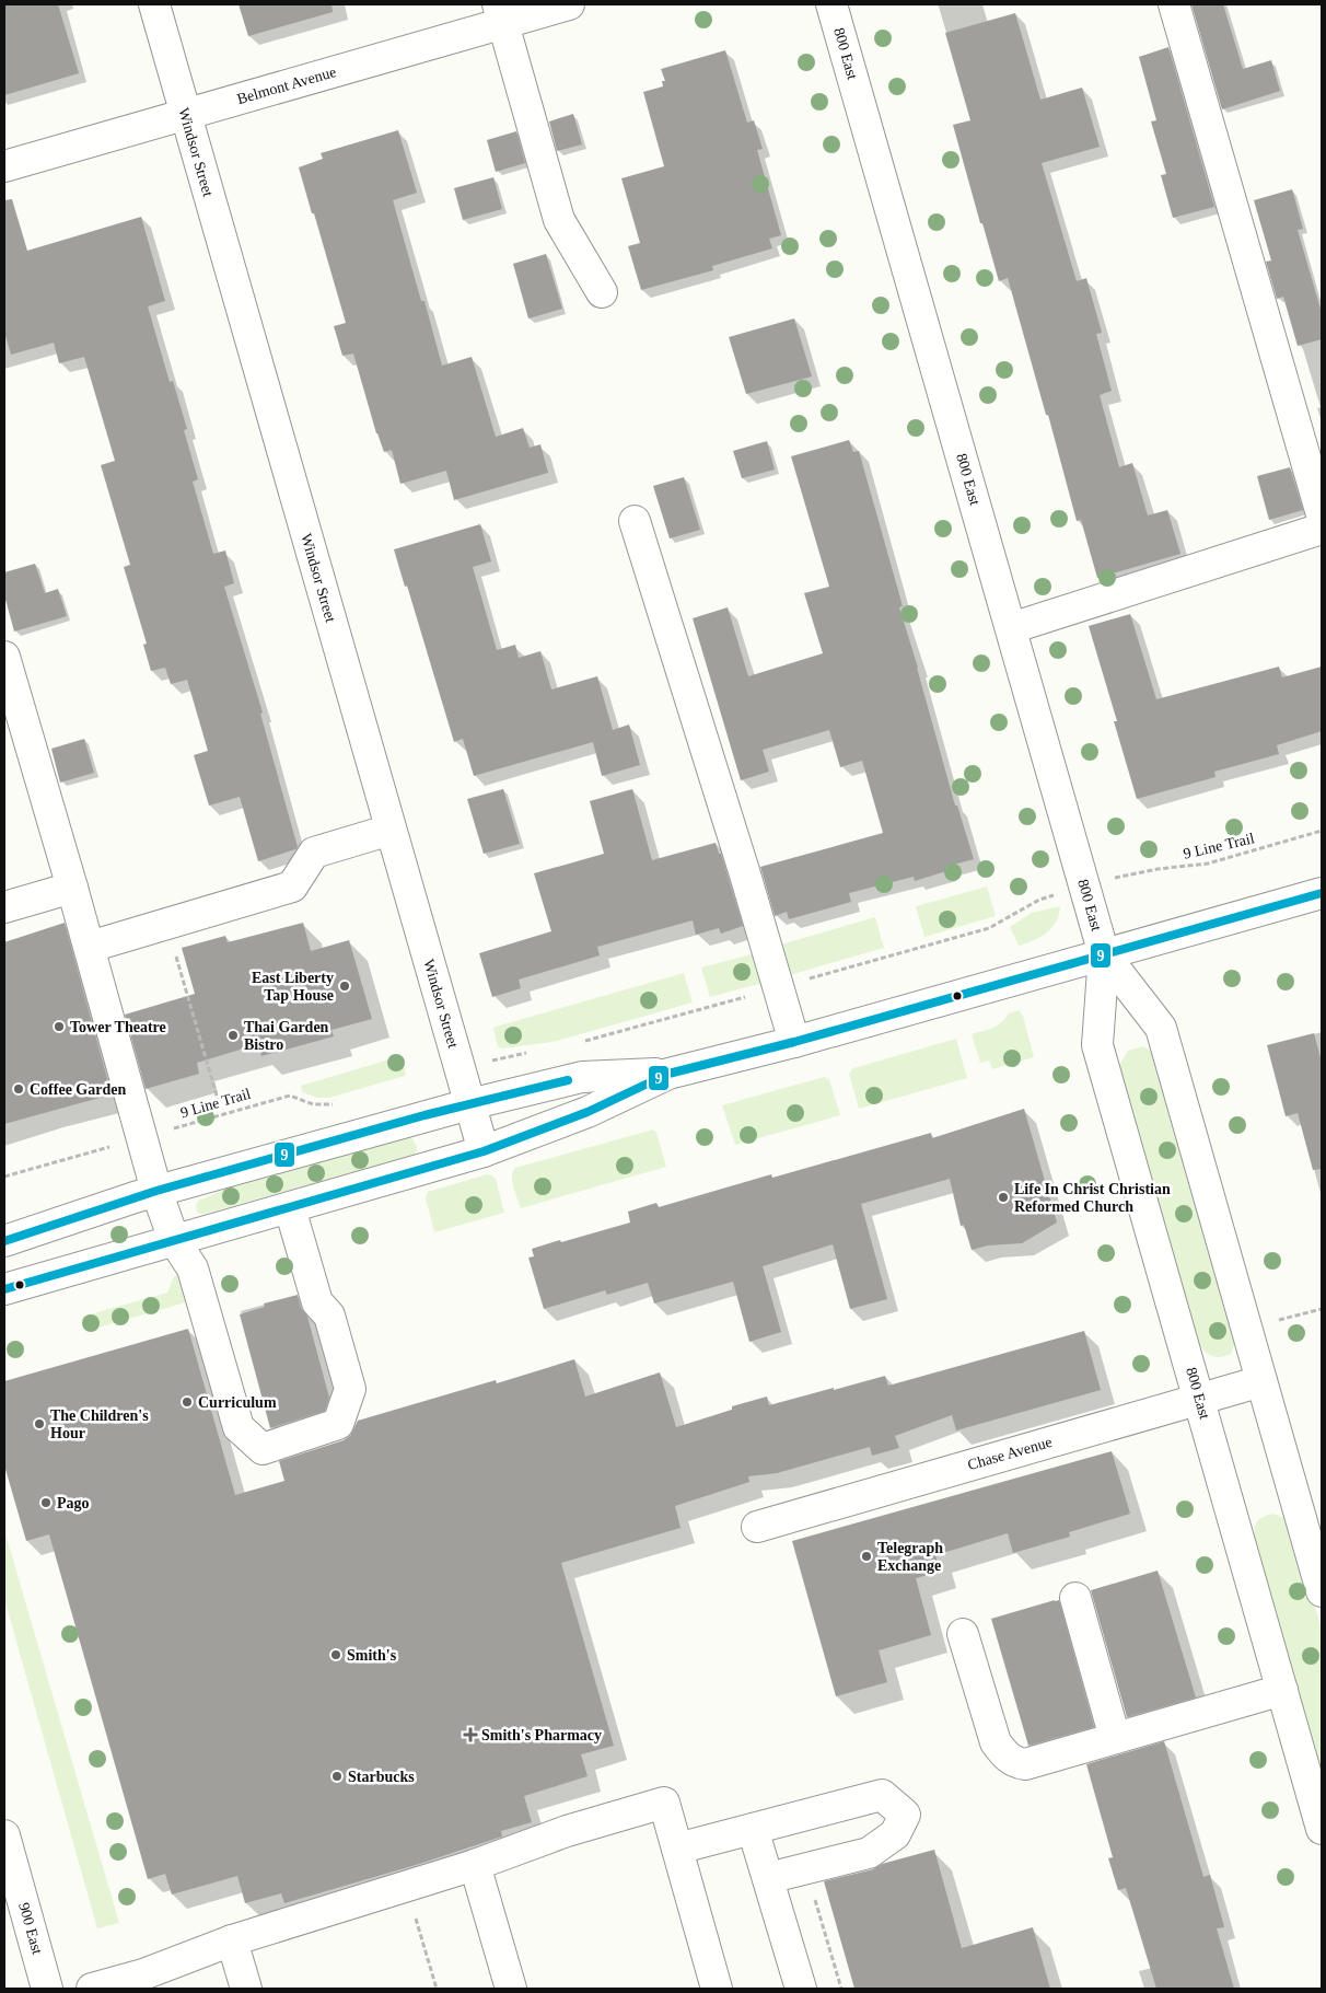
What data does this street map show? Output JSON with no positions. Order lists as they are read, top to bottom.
{
  "streets": {
    "street": [
      "800 East",
      "Belmont Avenue",
      "Windsor Street",
      "Chase Avenue",
      "900 East"
    ],
    "path": ["9 Line Trail"]
  },
  "crossings": [
    ["800 East", "Chase Avenue"],
    ["Belmont Avenue", "Windsor Street"]
  ],
  "places": {
    "other": [
      "East Liberty Tap House",
      "Tower Theatre",
      "Thai Garden Bistro",
      "Coffee Garden",
      "Life In Christ Christian Reformed Church",
      "Curriculum",
      "The Children's Hour",
      "Pago",
      "Telegraph Exchange",
      "Smith's",
      "Starbucks"
    ],
    "health": ["Smith's Pharmacy"]
  },
  "lines": ["transit line 9"]
}
